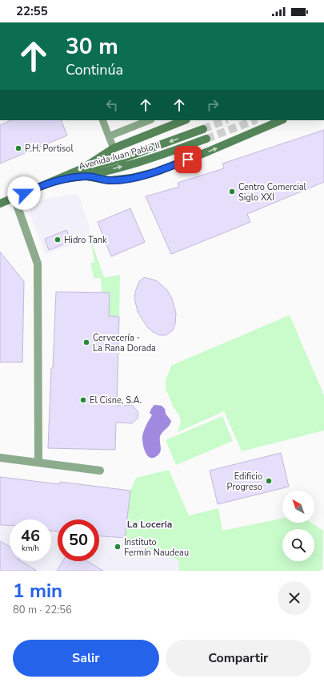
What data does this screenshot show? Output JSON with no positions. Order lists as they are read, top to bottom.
{
  "streets": {
    "main road": ["Avenida Juan Pablo II"]
  },
  "districts": ["La Loceria"],
  "places": [
    "P.H. Portisol",
    "Centro Comercial Siglo XXI",
    "Hidro Tank",
    "Cervecería - La Rana Dorada",
    "El Cisne, S.A.",
    "Edificio Progreso",
    "Instituto Fermín Naudeau"
  ],
  "north": "top left",
  "page": {
    "status": "22:55",
    "turn": ["30 m", "Continúa"],
    "speed": "46 km/h",
    "limit": "50",
    "heading": ["1 min", "80 m · 22:56"],
    "buttons": ["Salir", "Compartir"]
  }
}
